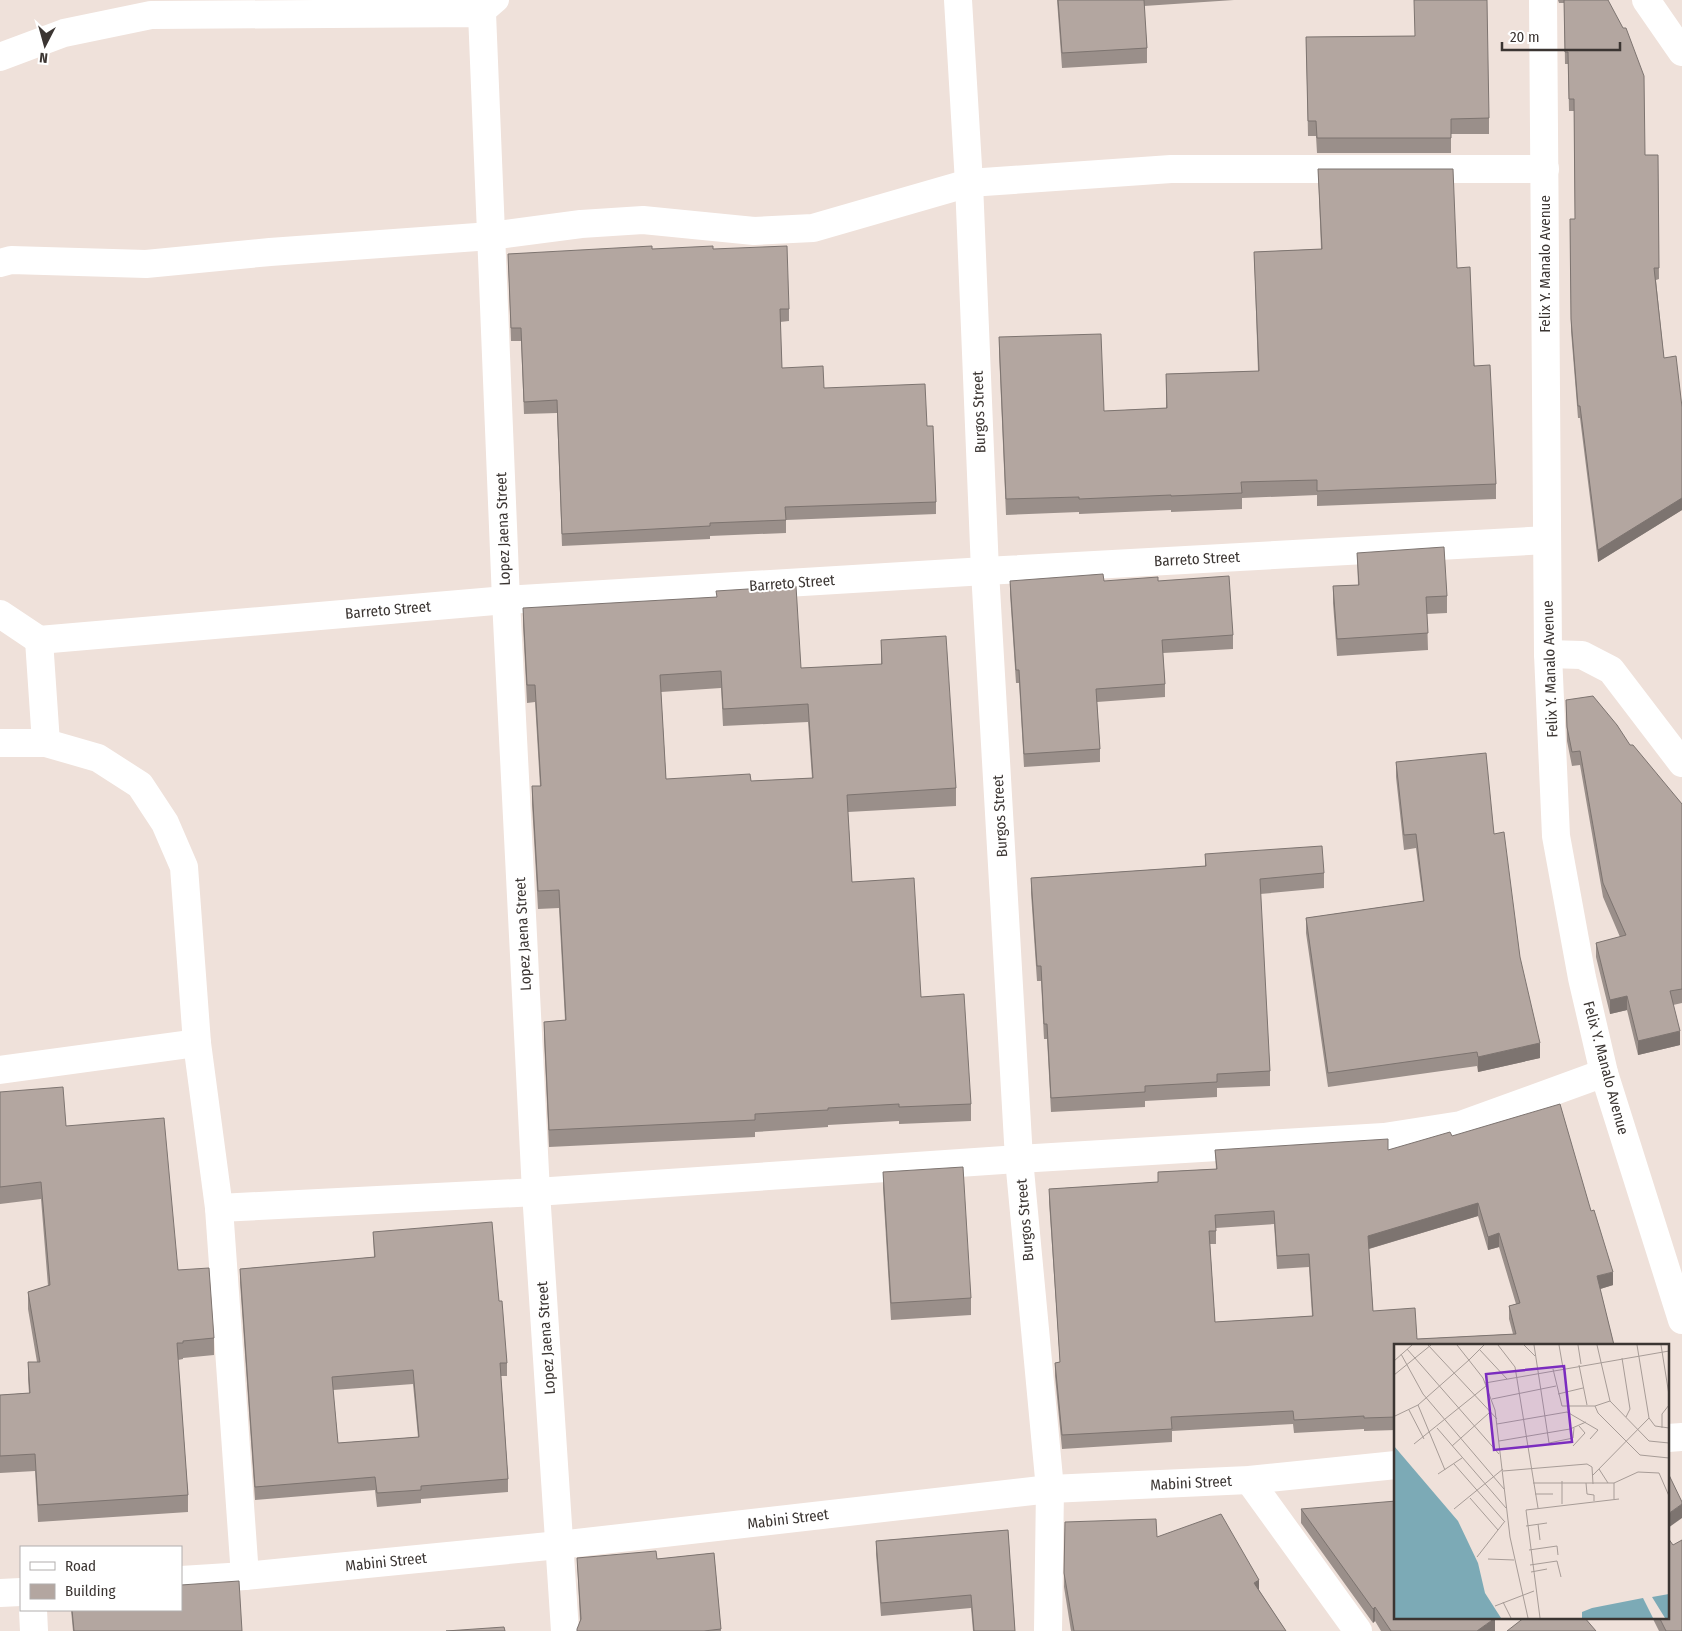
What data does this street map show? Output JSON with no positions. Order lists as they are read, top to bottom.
{
  "streets": {
    "street": [
      "Felix Y. Manalo Avenue",
      "Burgos Street",
      "Lopez Jaena Street",
      "Barreto Street",
      "Mabini Street"
    ]
  },
  "crossings": [
    ["Felix Y. Manalo Avenue", "Barreto Street"],
    ["Burgos Street", "Barreto Street"],
    ["Burgos Street", "Mabini Street"],
    ["Lopez Jaena Street", "Barreto Street"],
    ["Lopez Jaena Street", "Mabini Street"]
  ],
  "legend": ["Road", "Building"],
  "scale_bar": "20 m",
  "north": "bottom"
}
